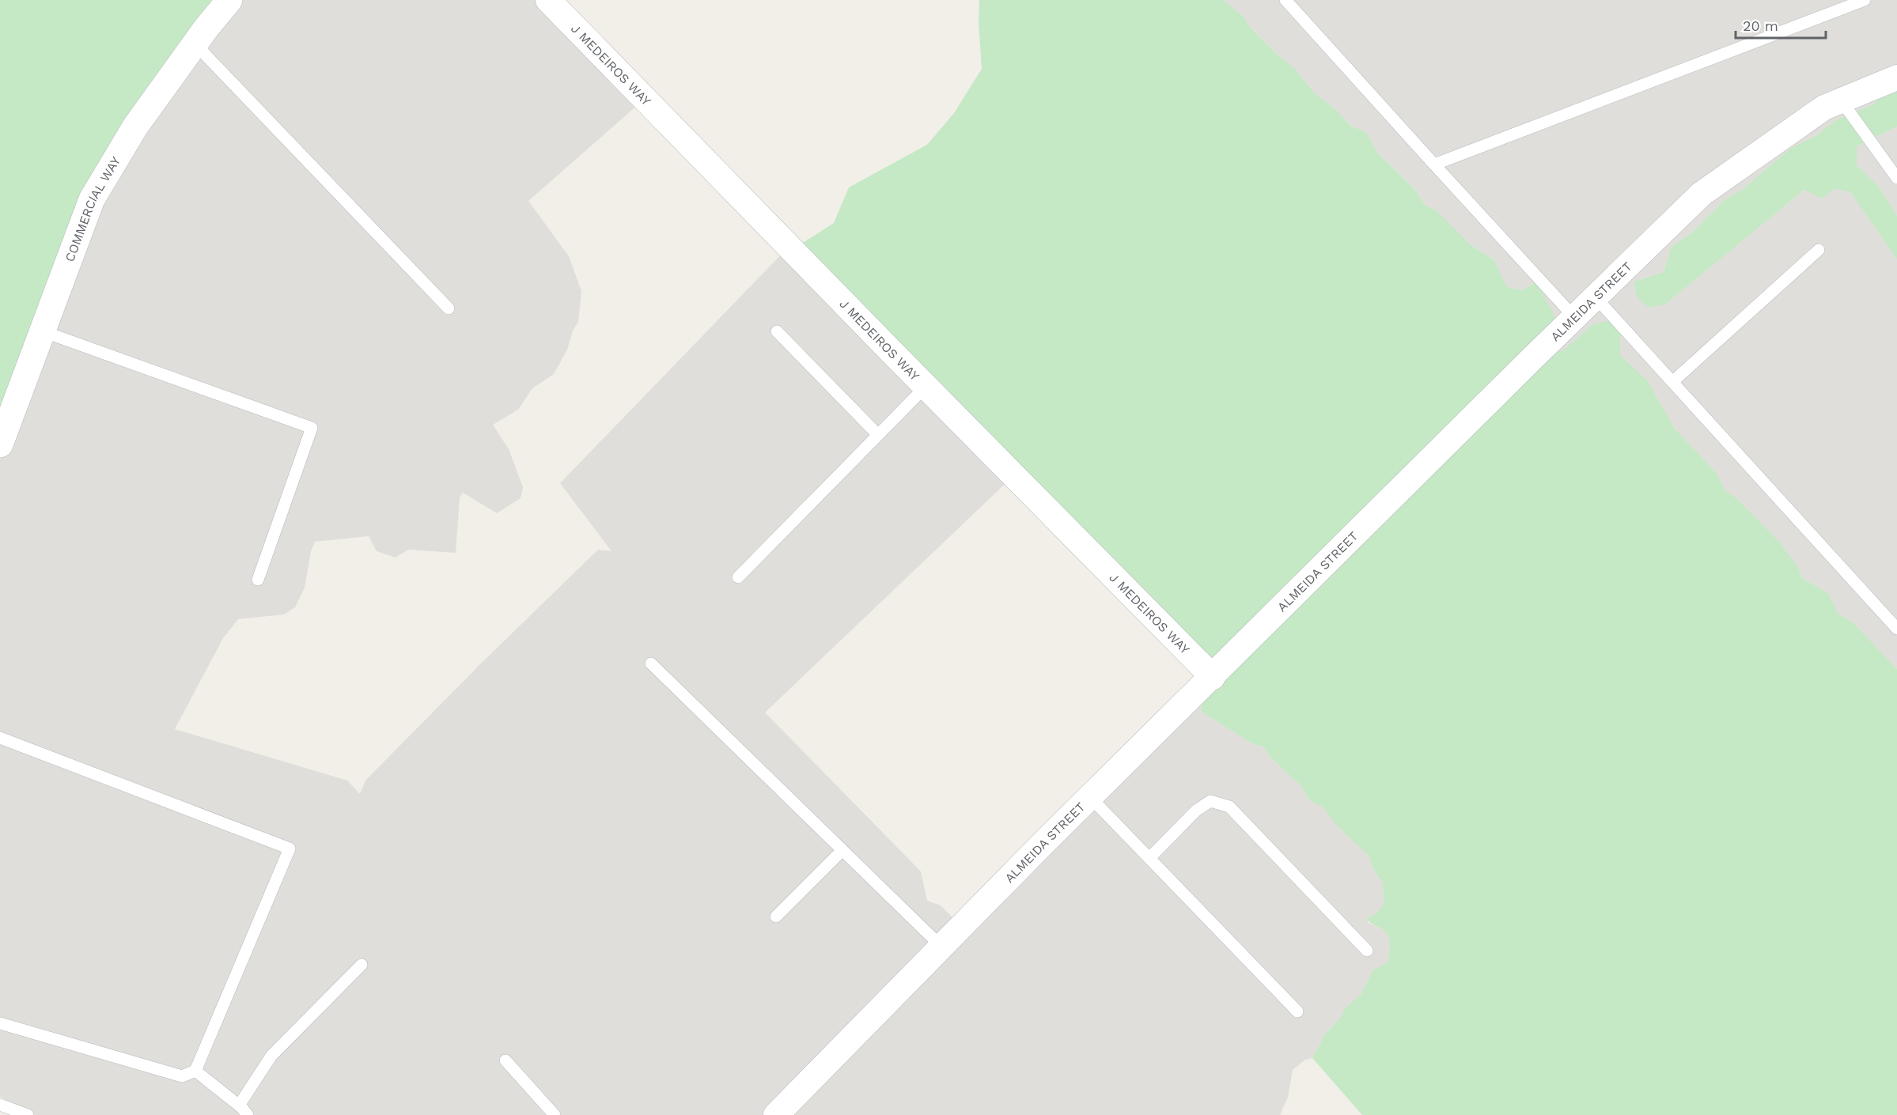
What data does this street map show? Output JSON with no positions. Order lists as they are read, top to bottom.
{
  "streets": {
    "street": ["J MEDEIROS WAY", "COMMERCIAL WAY", "ALMEIDA STREET"]
  },
  "crossings": [
    ["J MEDEIROS WAY", "ALMEIDA STREET"]
  ],
  "scale_bar": "20 m"
}
